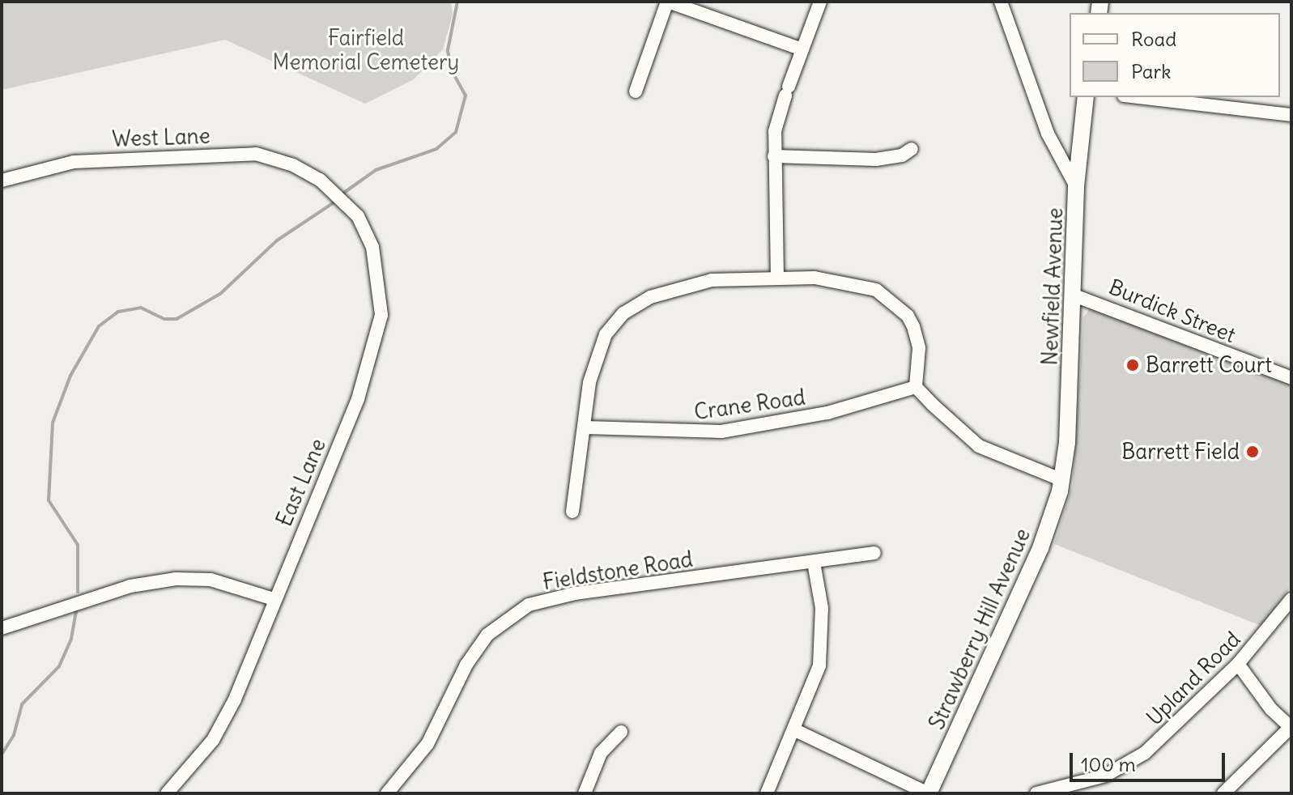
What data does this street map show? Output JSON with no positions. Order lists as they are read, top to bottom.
{
  "streets": {
    "main road": ["Newfield Avenue", "Strawberry Hill Avenue"],
    "street": [
      "West Lane",
      "Burdick Street",
      "Crane Road",
      "East Lane",
      "Fieldstone Road",
      "Upland Road"
    ]
  },
  "crossings": [
    ["West Lane", "East Lane"],
    ["Newfield Avenue", "Burdick Street"],
    ["Newfield Avenue", "Strawberry Hill Avenue"]
  ],
  "parks": ["Fairfield Memorial Cemetery"],
  "places": ["Barrett Court", "Barrett Field"],
  "legend": ["Road", "Park"],
  "scale_bar": "100 m"
}
